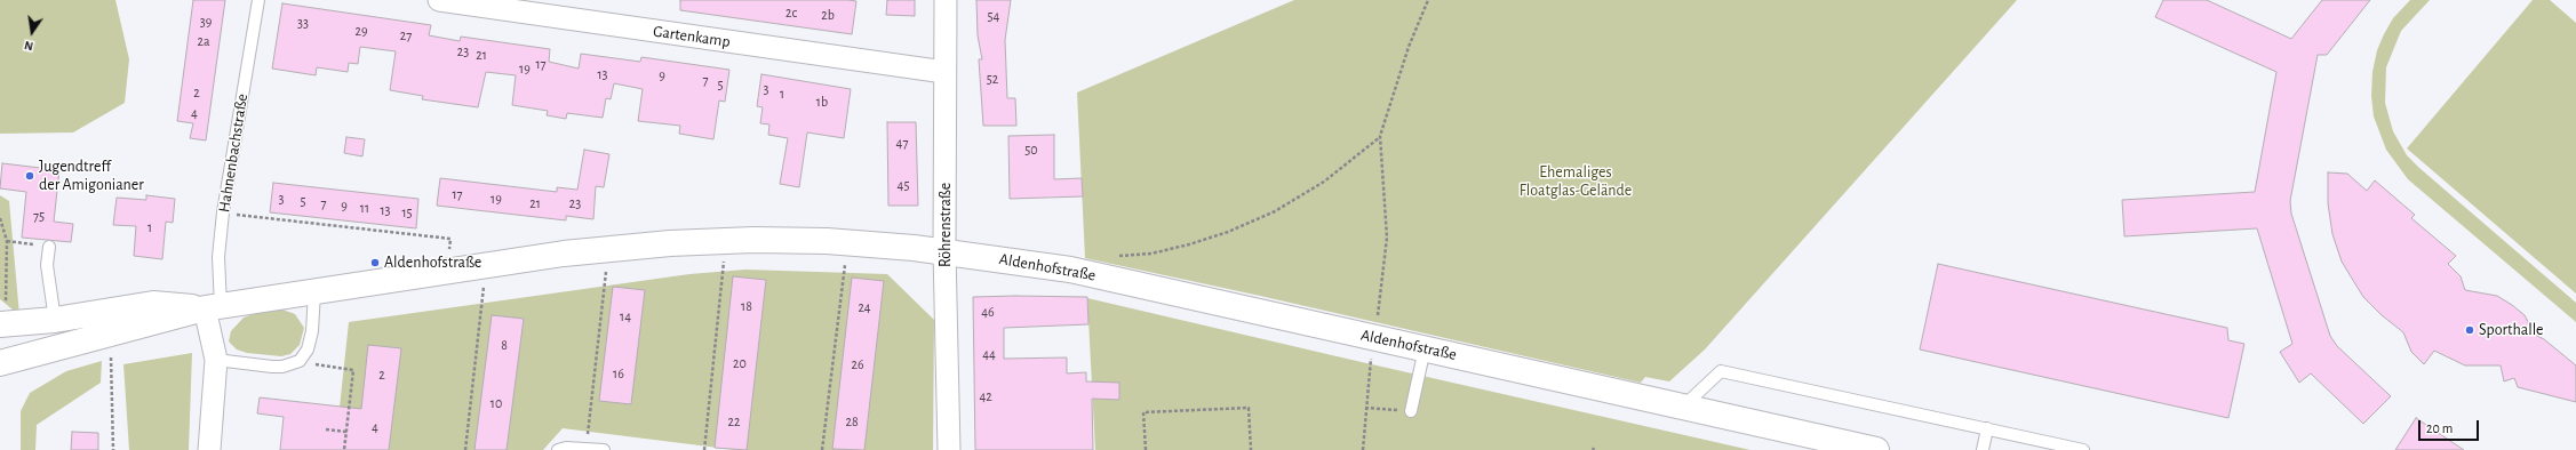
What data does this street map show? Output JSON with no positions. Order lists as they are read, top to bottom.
{
  "streets": {
    "street": ["Gartenkamp", "Röhrenstraße", "Aldenhofstraße"],
    "lane": ["Hahnenbachstraße"]
  },
  "crossings": [
    ["Gartenkamp", "Röhrenstraße"],
    ["Hahnenbachstraße", "Aldenhofstraße"],
    ["Röhrenstraße", "Aldenhofstraße"]
  ],
  "parks": ["Ehemaliges Floatglas-Gelände"],
  "places": ["Jugendtreff der Amigonianer", "Aldenhofstraße", "Sporthalle"],
  "house_numbers": [
    "2c",
    "2b",
    "54",
    "39",
    "33",
    "29",
    "27",
    "2a",
    "23",
    "21",
    "17",
    "19",
    "13",
    "9",
    "52",
    "7",
    "5",
    "3",
    "2",
    "1",
    "1b",
    "4",
    "47",
    "50",
    "45",
    "17",
    "3",
    "19",
    "5",
    "7",
    "21",
    "23",
    "9",
    "11",
    "13",
    "15",
    "75",
    "1",
    "18",
    "24",
    "46",
    "14",
    "8",
    "44",
    "20",
    "26",
    "16",
    "2",
    "42",
    "10",
    "22",
    "28",
    "4"
  ],
  "scale_bar": "20 m",
  "north": "bottom"
}
